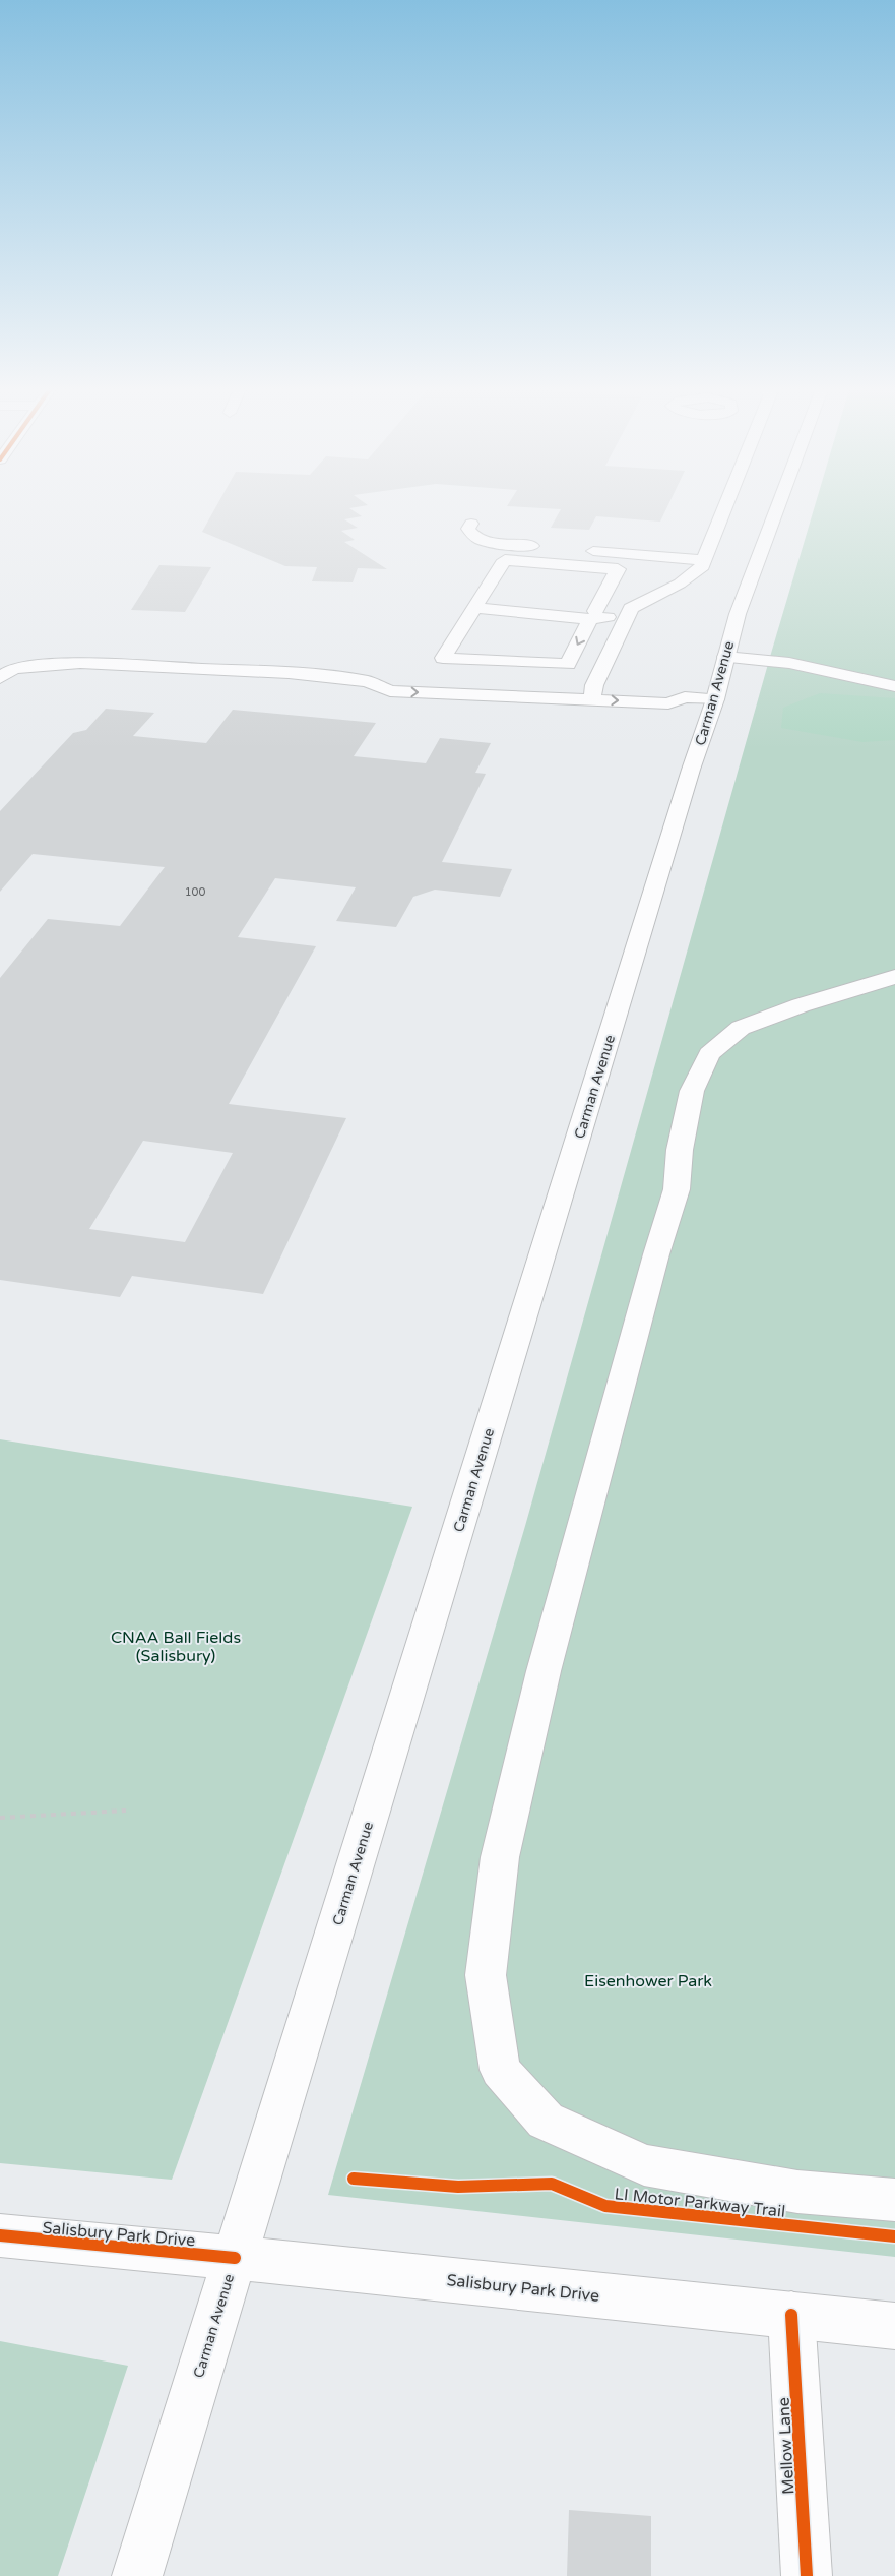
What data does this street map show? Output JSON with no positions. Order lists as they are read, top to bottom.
{
  "streets": {
    "main road": ["Carman Avenue", "Salisbury Park Drive", "Mellow Lane"],
    "cycle path": ["LI Motor Parkway Trail"]
  },
  "crossings": [
    ["Carman Avenue", "Salisbury Park Drive"],
    ["Salisbury Park Drive", "Mellow Lane"]
  ],
  "parks": ["CNAA Ball Fields (Salisbury)", "Eisenhower Park"],
  "house_numbers": ["100"]
}
